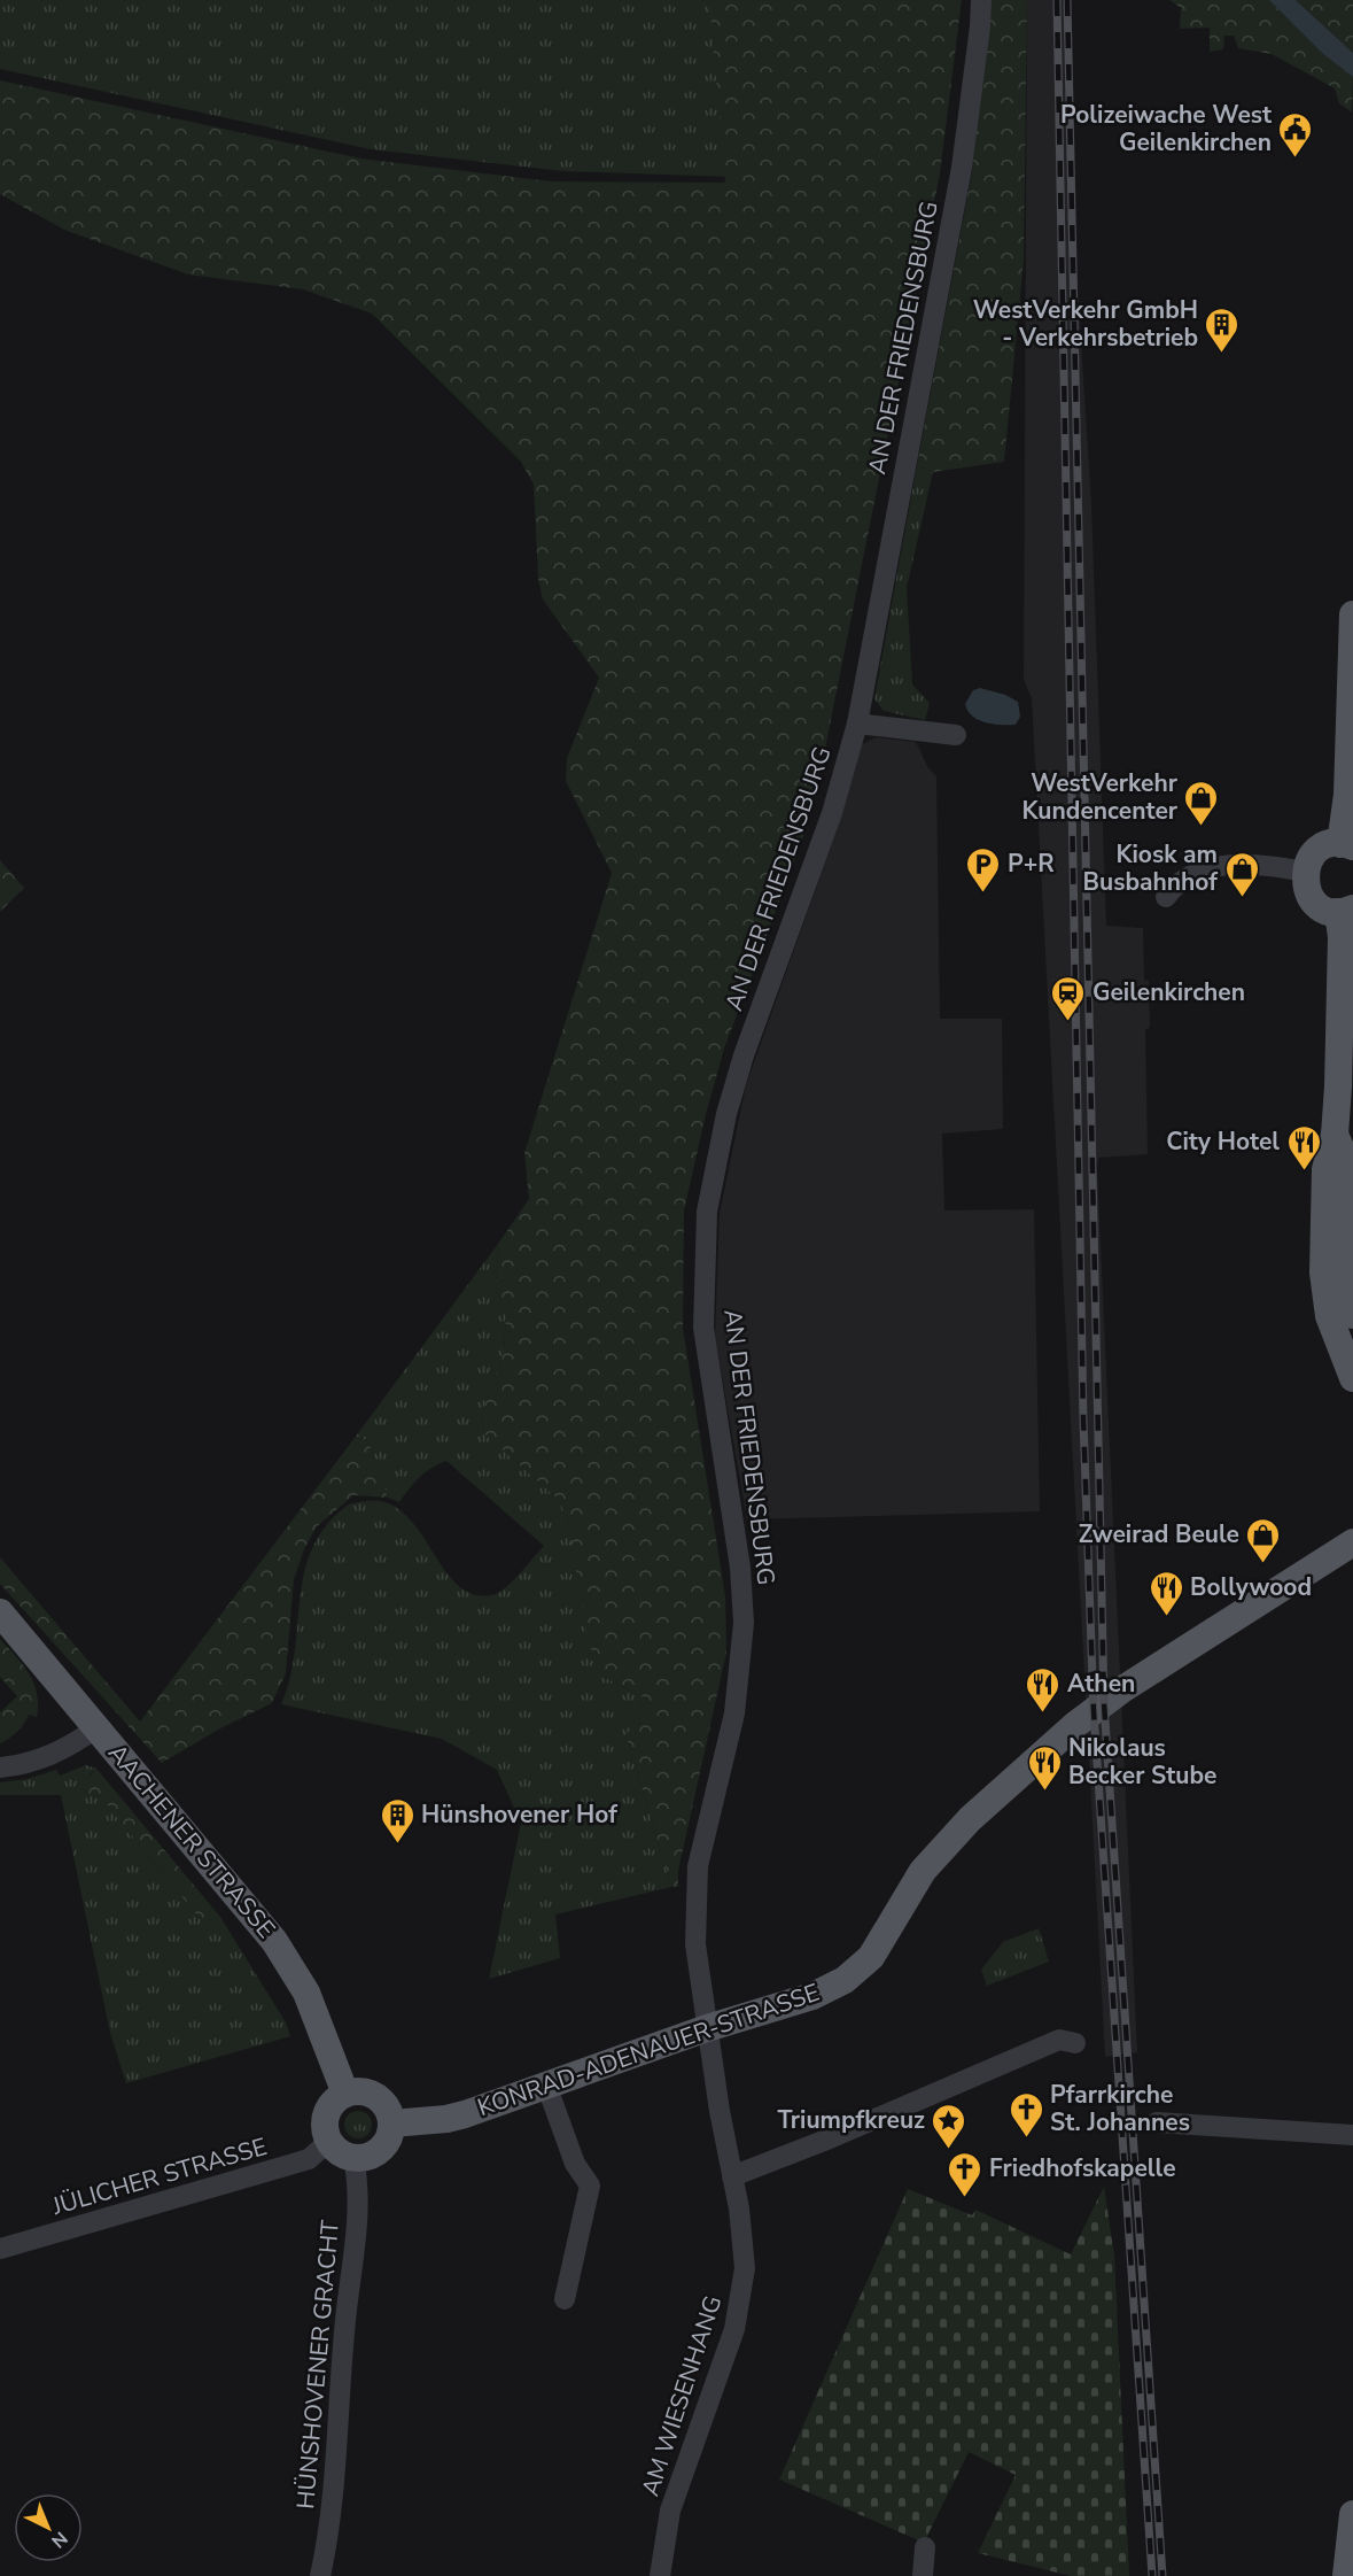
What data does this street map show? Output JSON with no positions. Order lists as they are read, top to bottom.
{
  "streets": {
    "main road": ["AACHENER STRASSE", "KONRAD-ADENAUER-STRASSE"],
    "street": [
      "AN DER FRIEDENSBURG",
      "JÜLICHER STRASSE",
      "HÜNSHOVENER GRACHT",
      "AM WIESENHANG"
    ]
  },
  "crossings": [
    ["AN DER FRIEDENSBURG", "KONRAD-ADENAUER-STRASSE"],
    ["AN DER FRIEDENSBURG", "AM WIESENHANG"],
    ["AACHENER STRASSE", "KONRAD-ADENAUER-STRASSE"],
    ["AACHENER STRASSE", "JÜLICHER STRASSE"],
    ["AACHENER STRASSE", "HÜNSHOVENER GRACHT"],
    ["KONRAD-ADENAUER-STRASSE", "JÜLICHER STRASSE"],
    ["KONRAD-ADENAUER-STRASSE", "HÜNSHOVENER GRACHT"],
    ["KONRAD-ADENAUER-STRASSE", "AM WIESENHANG"],
    ["JÜLICHER STRASSE", "HÜNSHOVENER GRACHT"]
  ],
  "places": {
    "public building": ["Polizeiwache West Geilenkirchen"],
    "building": ["WestVerkehr GmbH - Verkehrsbetrieb", "Hünshovener Hof"],
    "shop": ["WestVerkehr Kundencenter", "Kiosk am Busbahnhof", "Zweirad Beule"],
    "parking": ["P+R"],
    "station": ["Geilenkirchen"],
    "restaurant": [
      "City Hotel",
      "Bollywood",
      "Athen",
      "Nikolaus Becker Stube"
    ],
    "church": ["Pfarrkirche St. Johannes", "Friedhofskapelle"],
    "place": ["Triumpfkreuz"]
  },
  "north": "bottom right"
}
